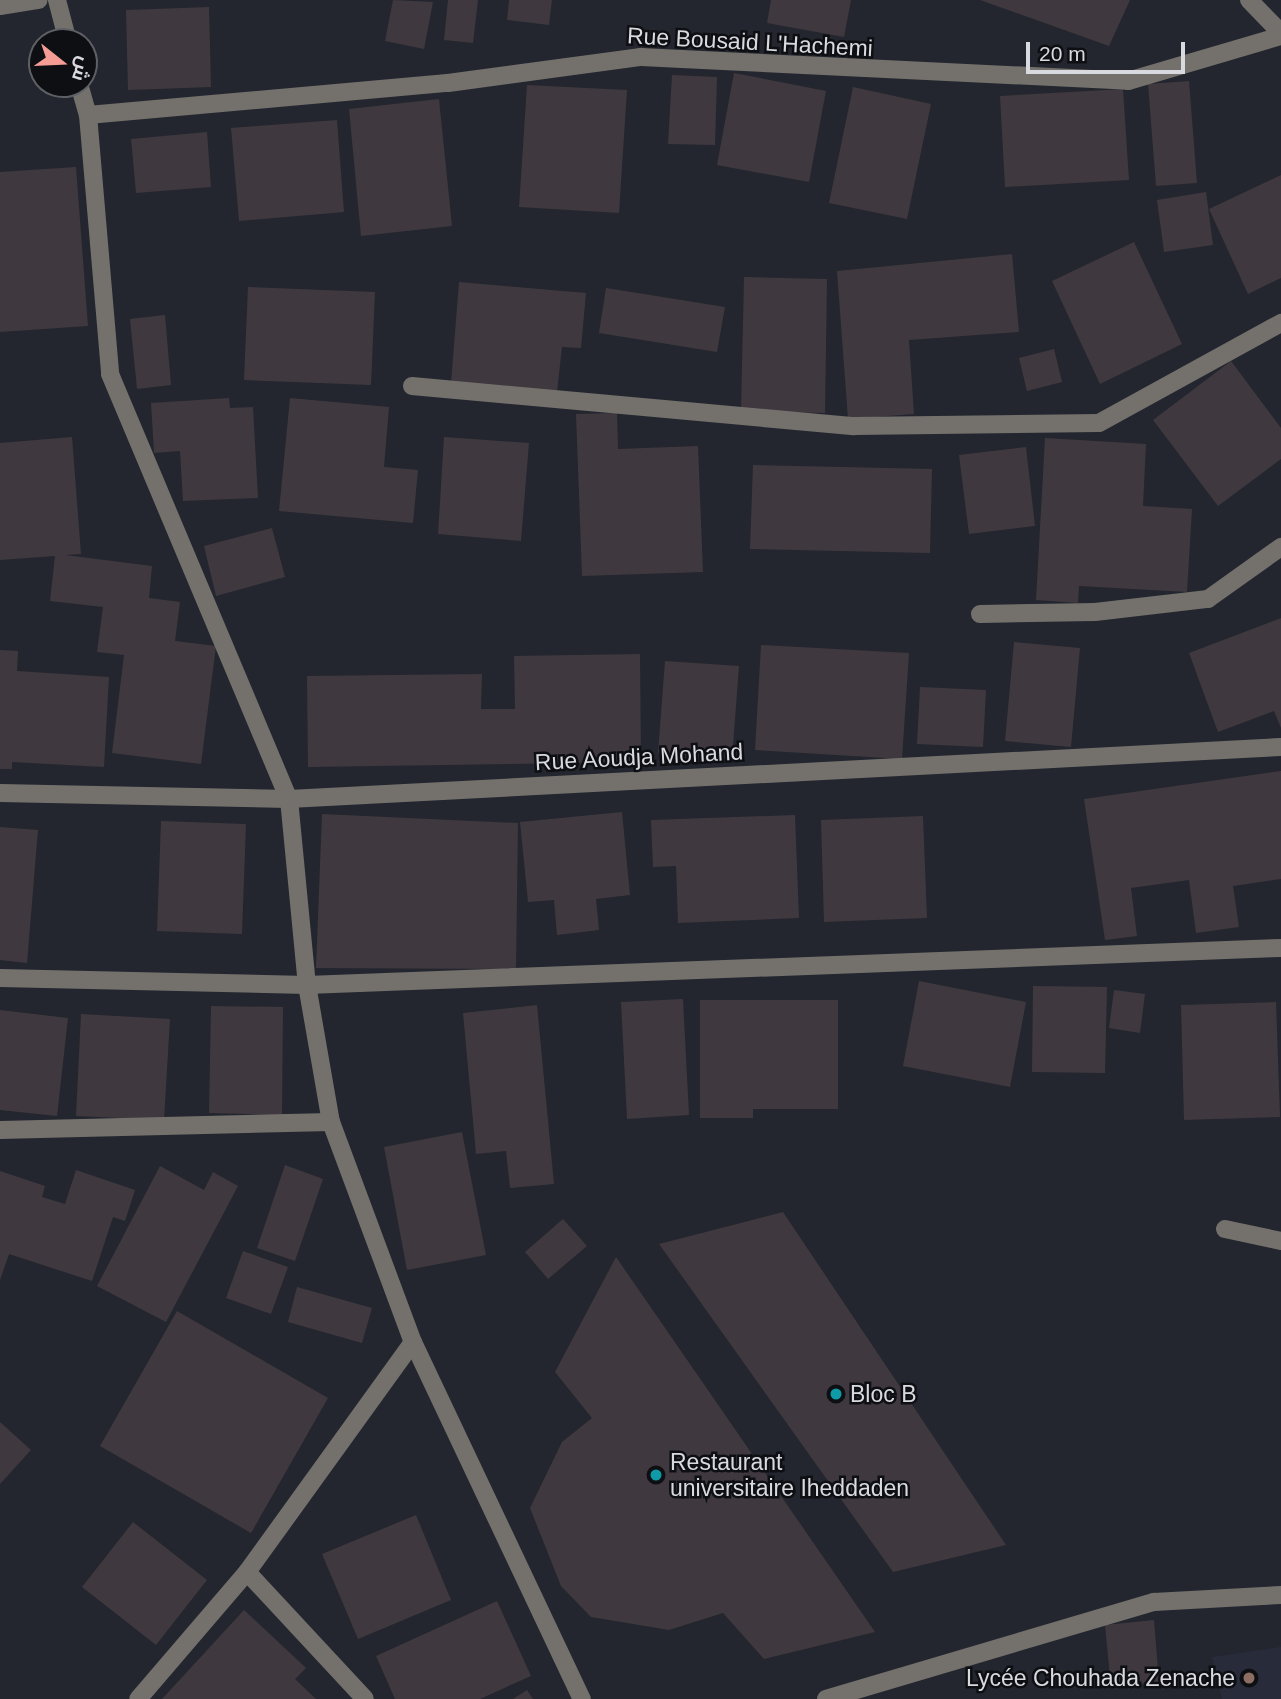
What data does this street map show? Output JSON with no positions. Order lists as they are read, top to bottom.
{
  "streets": {
    "street": ["Rue Bousaid L'Hachemi", "Rue Aoudja Mohand"]
  },
  "places": ["Bloc B", "Restaurant universitaire Iheddaden", "Lycée Chouhada Zenache"],
  "scale_bar": "20 m",
  "north": "right"
}
